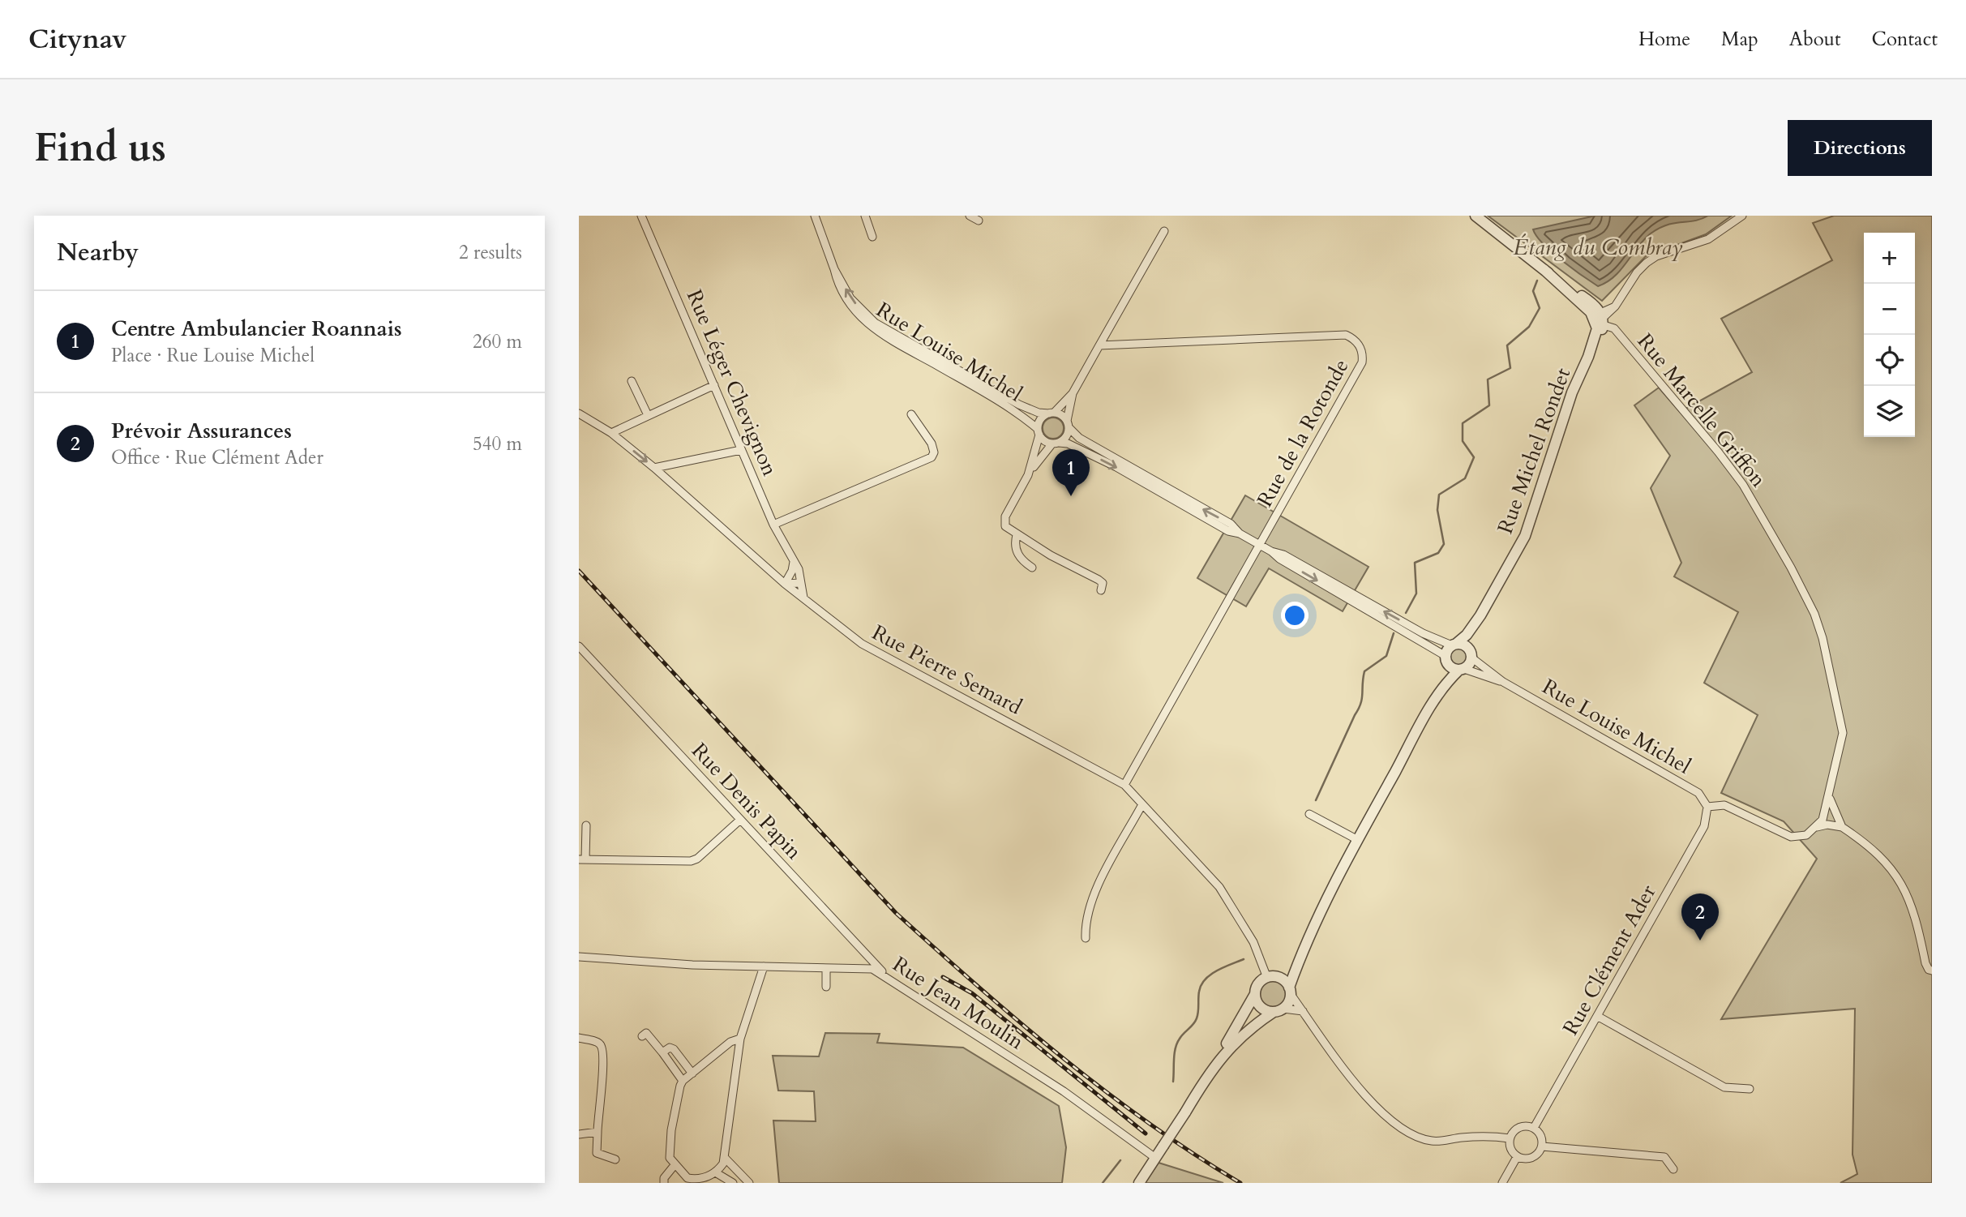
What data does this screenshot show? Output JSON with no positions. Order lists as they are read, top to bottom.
{
  "streets": {
    "street": [
      "Rue Louise Michel",
      "Rue Léger Chevignon",
      "Rue Marcelle Griffon",
      "Rue de la Rotonde",
      "Rue Michel Rondet",
      "Rue Pierre Semard",
      "Rue Denis Papin",
      "Rue Clément Ader",
      "Rue Jean Moulin"
    ]
  },
  "crossings": [
    ["Rue Louise Michel", "Rue Michel Rondet"],
    ["Rue Louise Michel", "Rue Clément Ader"],
    ["Rue Léger Chevignon", "Rue Pierre Semard"],
    ["Rue Marcelle Griffon", "Rue Michel Rondet"],
    ["Rue de la Rotonde", "Rue Pierre Semard"],
    ["Rue Denis Papin", "Rue Jean Moulin"]
  ],
  "water": ["Étang du Combray"],
  "page": {
    "header": "Citynav",
    "nav": [
      "Home",
      "Map",
      "About",
      "Contact"
    ],
    "buttons": "Directions",
    "title": "Find us",
    "heading": ["Nearby", "2 results"],
    "map_buttons": ["+", "−"],
    "list": [
      {
        "mark": "1",
        "name": "Centre Ambulancier Roannais",
        "note": "Place · Rue Louise Michel",
        "value": "260 m"
      },
      {
        "mark": "2",
        "name": "Prévoir Assurances",
        "note": "Office · Rue Clément Ader",
        "value": "540 m"
      }
    ],
    "pins": ["1", "2"]
  }
}
